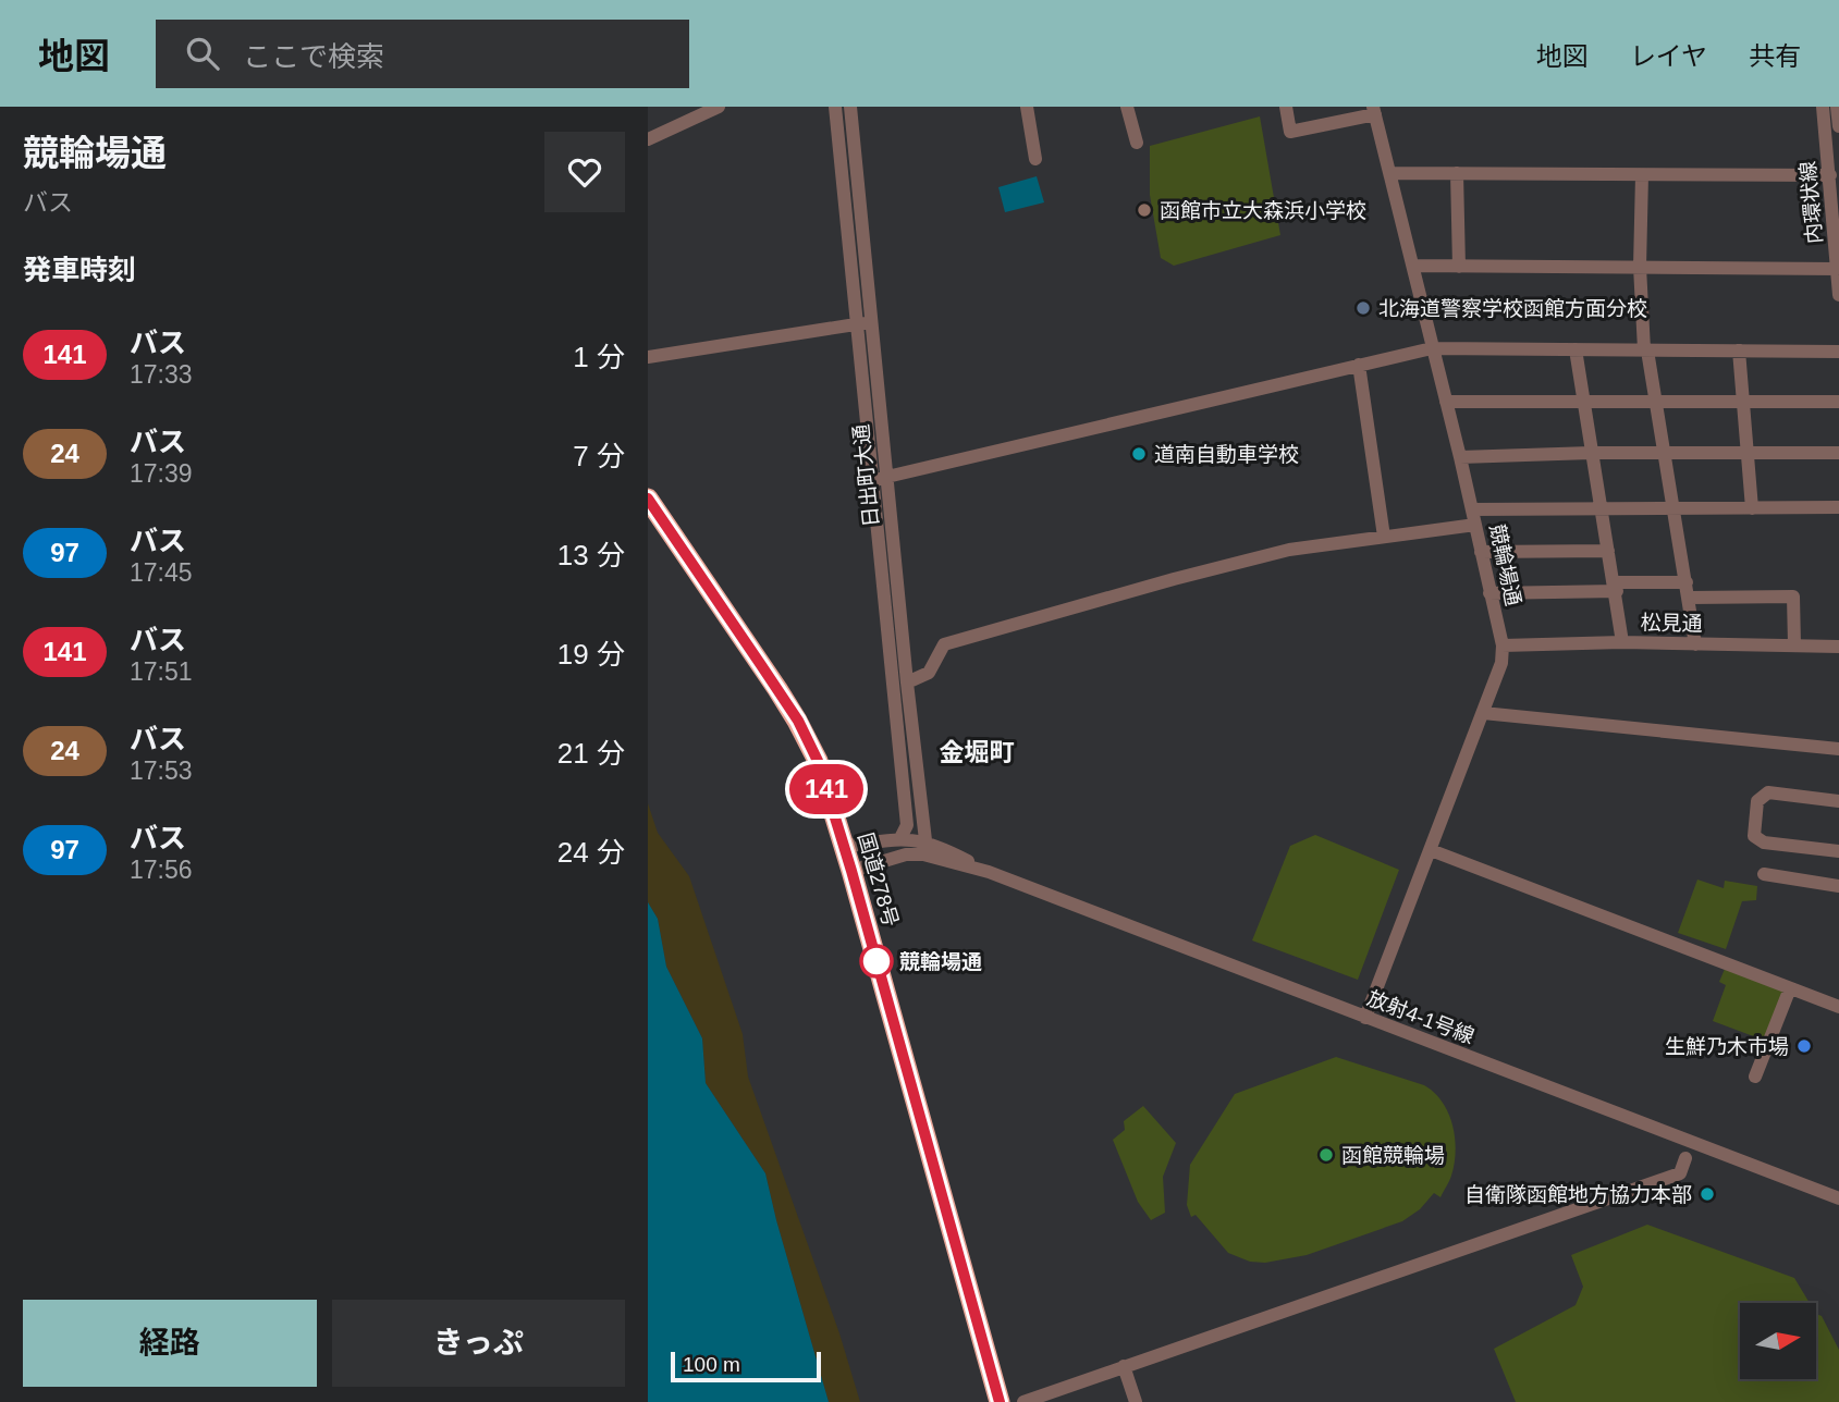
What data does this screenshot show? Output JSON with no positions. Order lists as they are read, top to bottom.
{
  "streets": {
    "highway": ["国道278号"],
    "street": [
      "内環状線",
      "日出町大通",
      "競輪場通",
      "松見通",
      "放射4-1号線"
    ]
  },
  "crossings": [
    ["日出町大通", "放射4-1号線"],
    ["競輪場通", "松見通"],
    ["競輪場通", "放射4-1号線"],
    ["国道278号", "放射4-1号線"]
  ],
  "districts": ["金堀町"],
  "places": [
    "函館市立大森浜小学校",
    "北海道警察学校函館方面分校",
    "道南自動車学校",
    "競輪場通",
    "生鮮乃木市場",
    "函館競輪場",
    "自衛隊函館地方協力本部"
  ],
  "lines": ["bus line 141"],
  "scale_bar": "100 m",
  "north": "right",
  "page": {
    "header": "地図",
    "search": "ここで検索",
    "nav": ["地図", "レイヤ", "共有"],
    "heading": [
      ["競輪場通", "バス"],
      "発車時刻"
    ],
    "on_map": "141",
    "list": [
      {
        "mark": "141",
        "name": "バス",
        "note": "17:33",
        "value": "1 分"
      },
      {
        "mark": "24",
        "name": "バス",
        "note": "17:39",
        "value": "7 分"
      },
      {
        "mark": "97",
        "name": "バス",
        "note": "17:45",
        "value": "13 分"
      },
      {
        "mark": "141",
        "name": "バス",
        "note": "17:51",
        "value": "19 分"
      },
      {
        "mark": "24",
        "name": "バス",
        "note": "17:53",
        "value": "21 分"
      },
      {
        "mark": "97",
        "name": "バス",
        "note": "17:56",
        "value": "24 分"
      }
    ],
    "buttons": ["経路", "きっぷ"],
    "scale": "100 m"
  }
}
